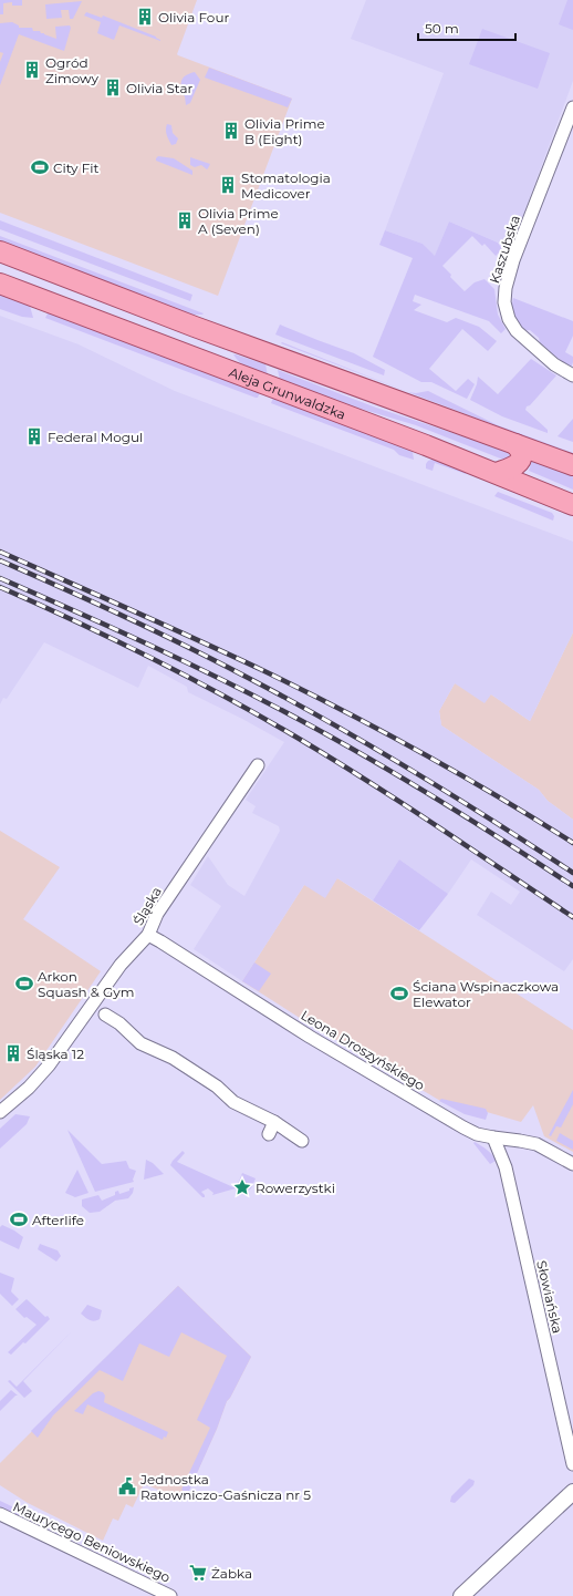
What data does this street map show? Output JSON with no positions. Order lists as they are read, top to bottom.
{
  "streets": {
    "main road": ["Aleja Grunwaldzka"],
    "street": [
      "Kaszubska",
      "Śląska",
      "Leona Droszyńskiego",
      "Słowiańska",
      "Maurycego Beniowskiego"
    ]
  },
  "crossings": [
    ["Śląska", "Leona Droszyńskiego"],
    ["Leona Droszyńskiego", "Słowiańska"]
  ],
  "places": {
    "building": [
      "Olivia Four",
      "Ogród Zimowy",
      "Olivia Star",
      "Olivia Prime B (Eight)",
      "Stomatologia Medicover",
      "Olivia Prime A (Seven)",
      "Federal Mogul",
      "Śląska 12"
    ],
    "sports": [
      "City Fit",
      "Arkon Squash & Gym",
      "Ściana Wspinaczkowa Elewator",
      "Afterlife"
    ],
    "place": ["Rowerzystki"],
    "public building": ["Jednostka Ratowniczo-Gaśnicza nr 5"],
    "supermarket": ["Żabka"]
  },
  "scale_bar": "50 m"
}
